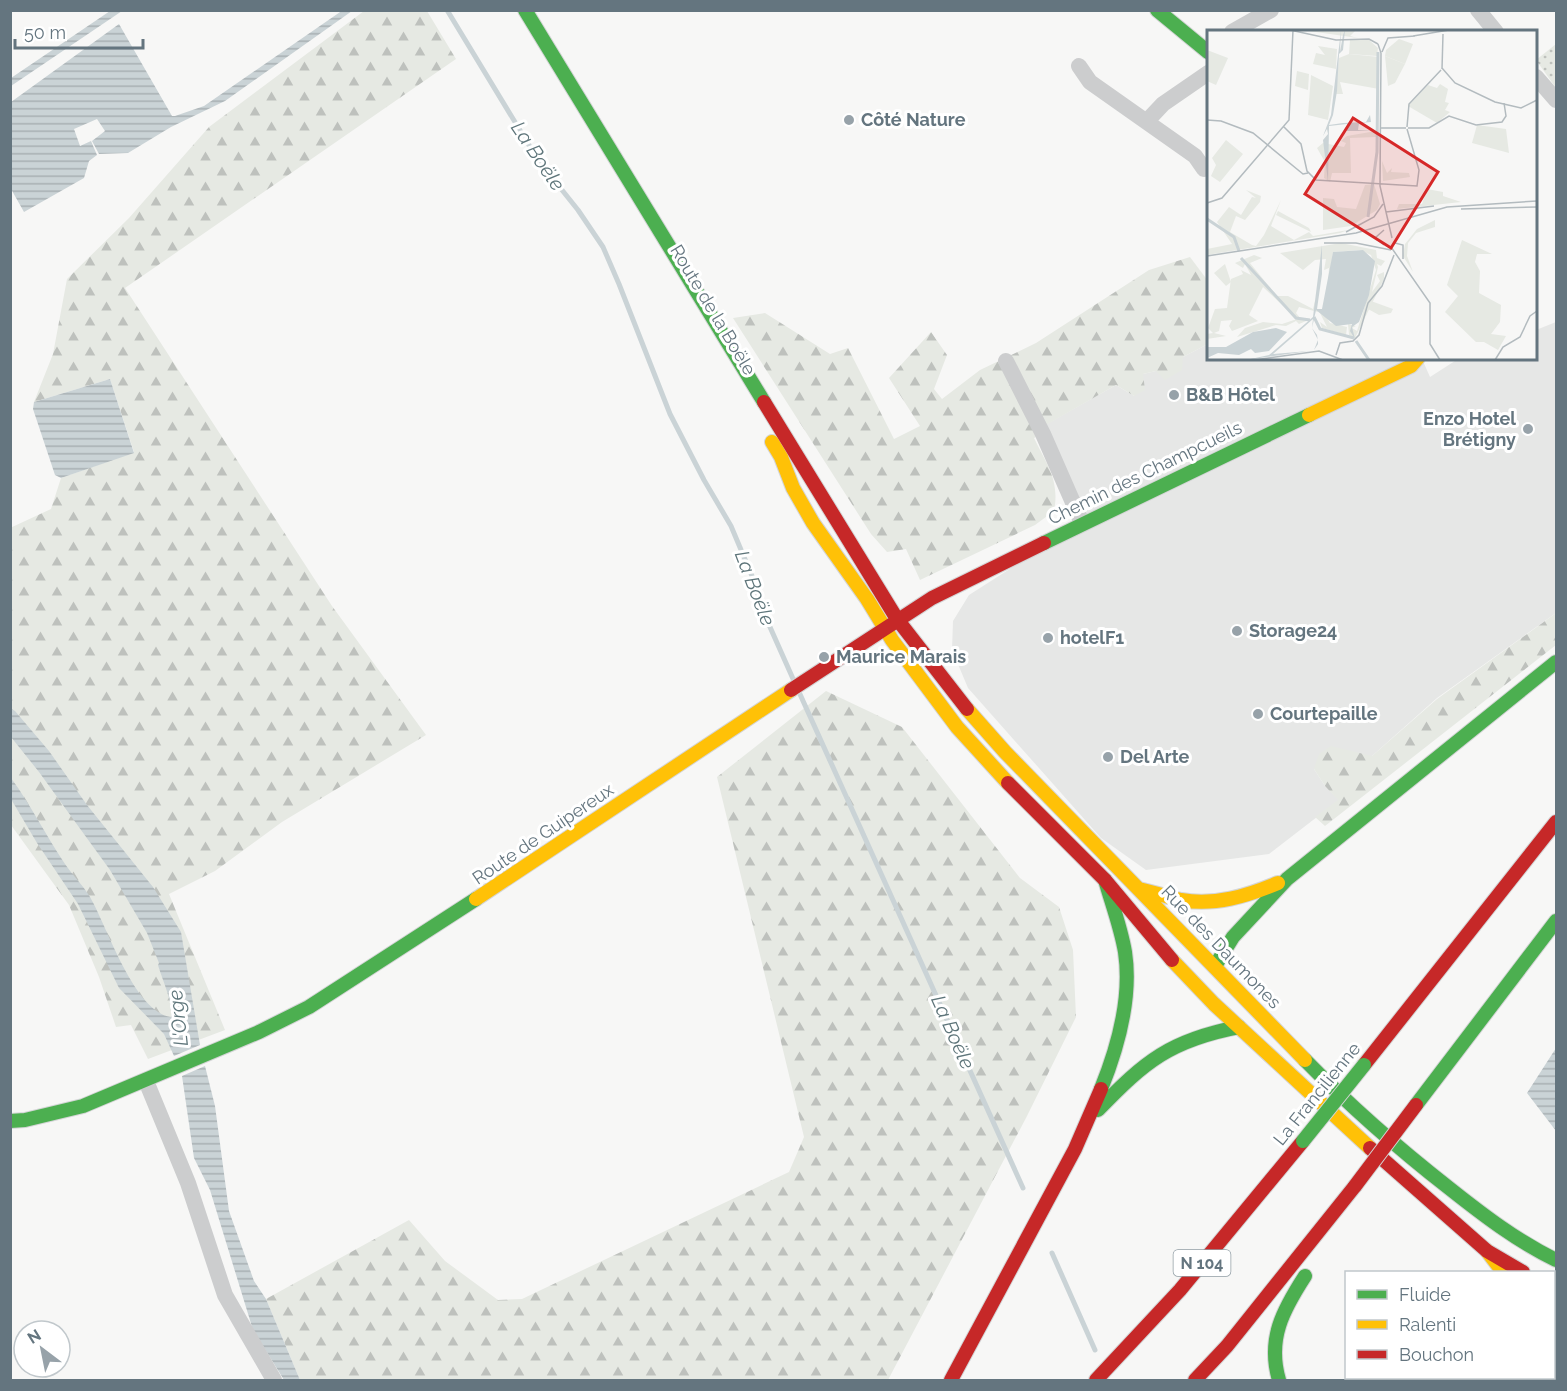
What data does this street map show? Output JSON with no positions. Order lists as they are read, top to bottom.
{
  "streets": {
    "main road": [
      "Route de la Boële",
      "Chemin des Champcueils",
      "Route de Guipereux",
      "Rue des Daumones",
      "La Francilienne",
      "N 104"
    ]
  },
  "crossings": [
    ["Route de la Boële", "Chemin des Champcueils"],
    ["Route de la Boële", "Rue des Daumones"],
    ["Chemin des Champcueils", "Route de Guipereux"],
    ["Chemin des Champcueils", "Rue des Daumones"]
  ],
  "water": ["La Boële", "L'Orge"],
  "places": [
    "Côté Nature",
    "B&B Hôtel",
    "Enzo Hotel Brétigny",
    "Storage24",
    "hotelF1",
    "Maurice Marais",
    "Courtepaille",
    "Del Arte"
  ],
  "legend": ["Fluide", "Ralenti", "Bouchon"],
  "scale_bar": "50 m",
  "north": "top left"
}
